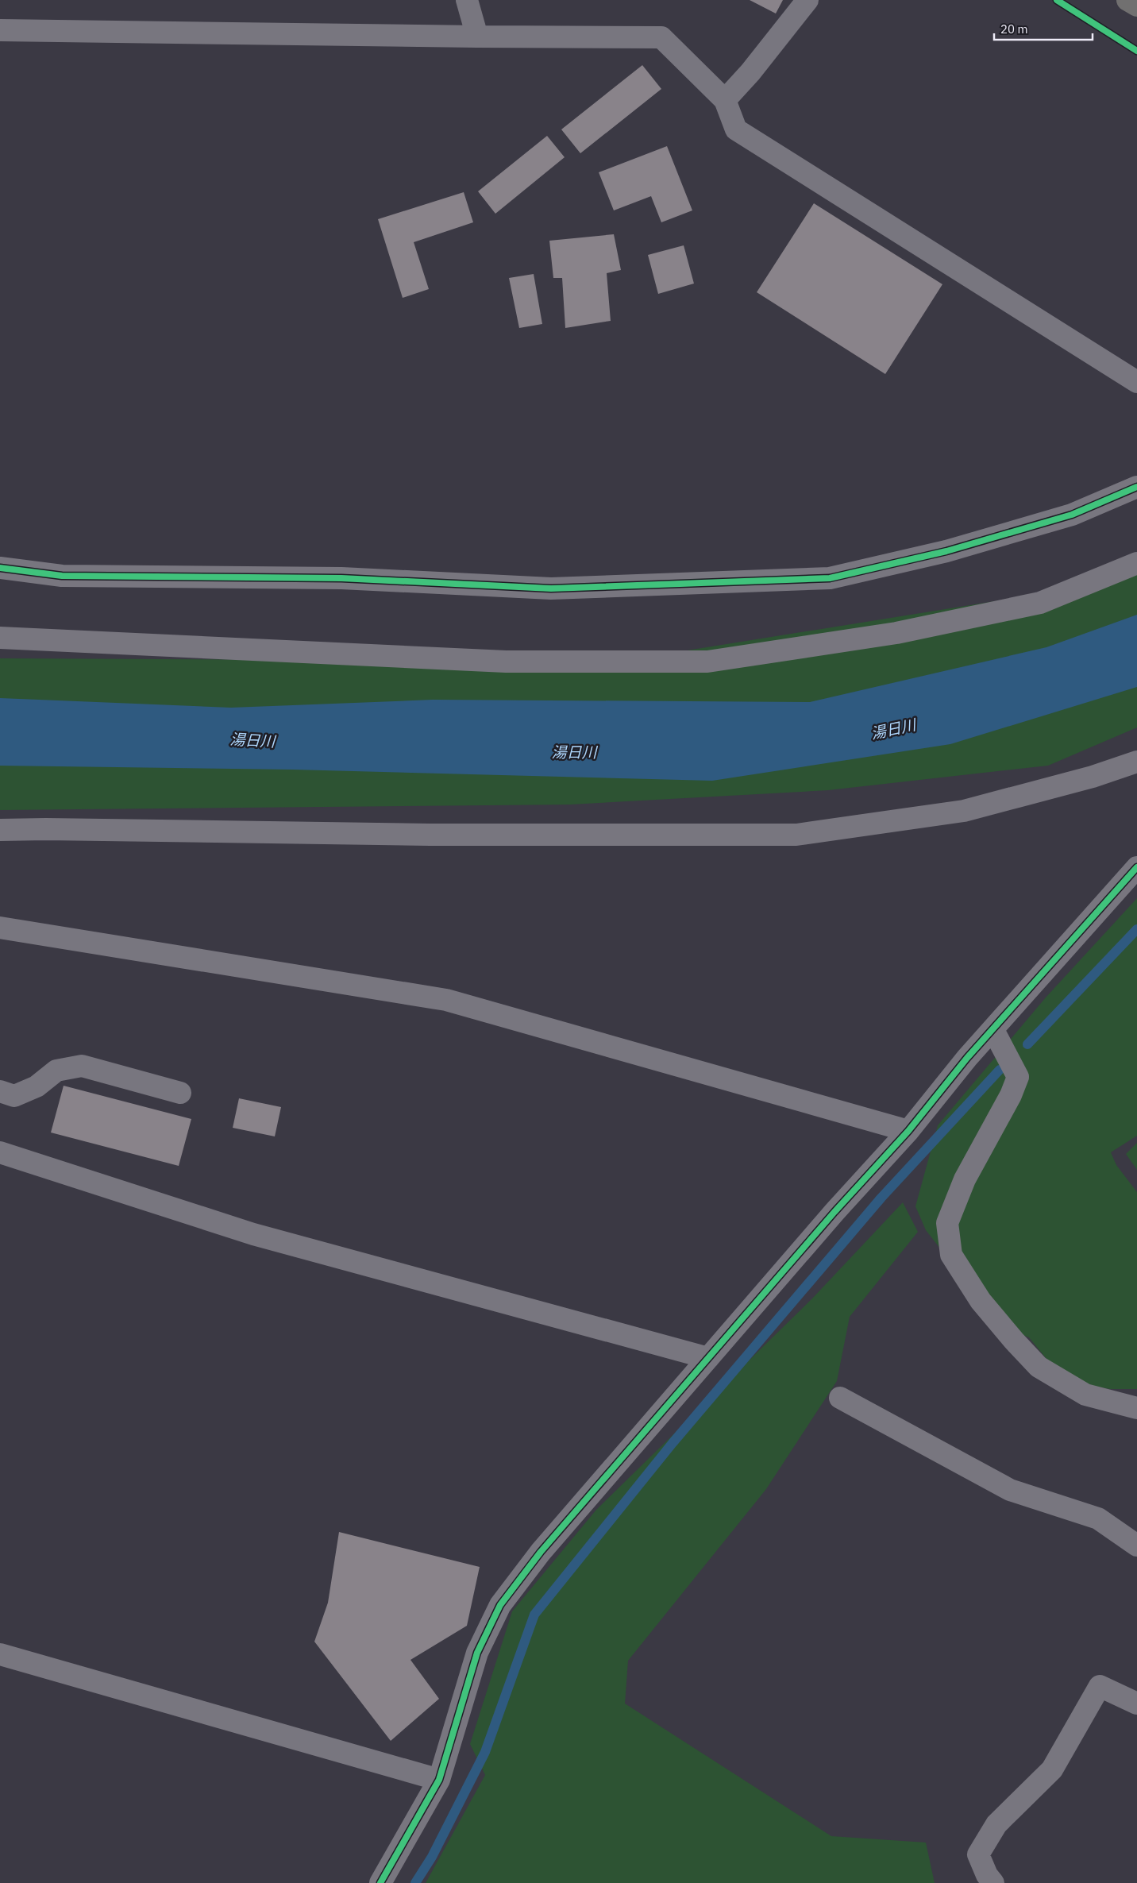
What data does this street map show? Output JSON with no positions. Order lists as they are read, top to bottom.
{
  "water": ["湯日川"],
  "scale_bar": "20 m"
}
